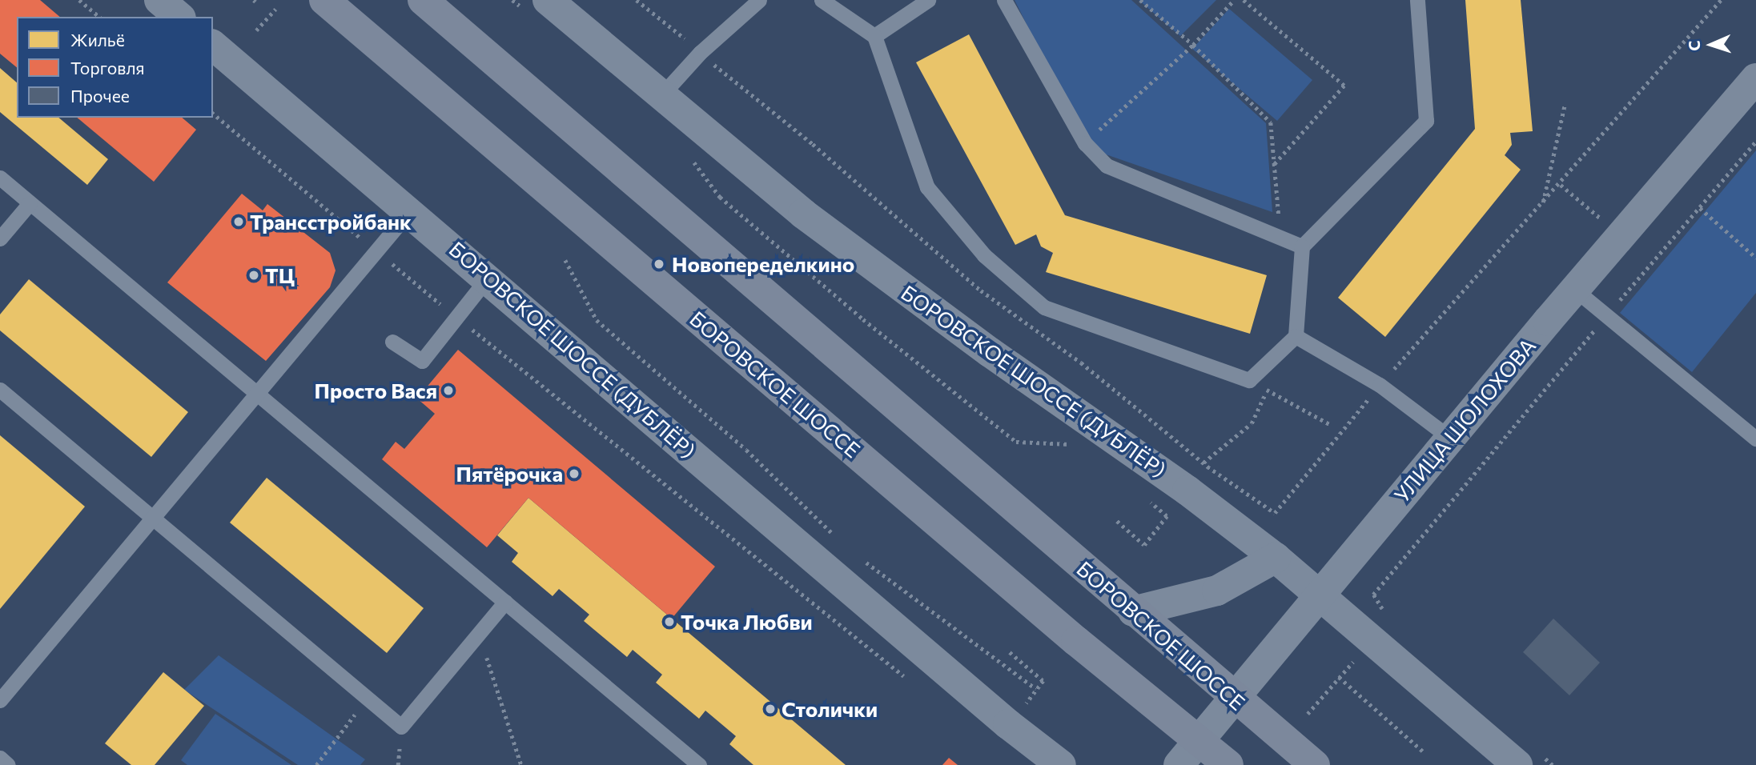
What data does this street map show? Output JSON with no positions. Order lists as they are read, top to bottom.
{
  "streets": {
    "main road": ["БОРОВСКОЕ ШОССЕ"],
    "street": ["БОРОВСКОЕ ШОССЕ (ДУБЛЁР)", "УЛИЦА ШОЛОХОВА"]
  },
  "crossings": [
    ["БОРОВСКОЕ ШОССЕ (ДУБЛЁР)", "УЛИЦА ШОЛОХОВА"],
    ["БОРОВСКОЕ ШОССЕ", "УЛИЦА ШОЛОХОВА"]
  ],
  "places": [
    "Трансстройбанк",
    "Новопеределкино",
    "ТЦ",
    "Просто Вася",
    "Пятёрочка",
    "Точка Любви",
    "Столички"
  ],
  "legend": ["Жильё", "Торговля", "Прочее"],
  "north": "left"
}
